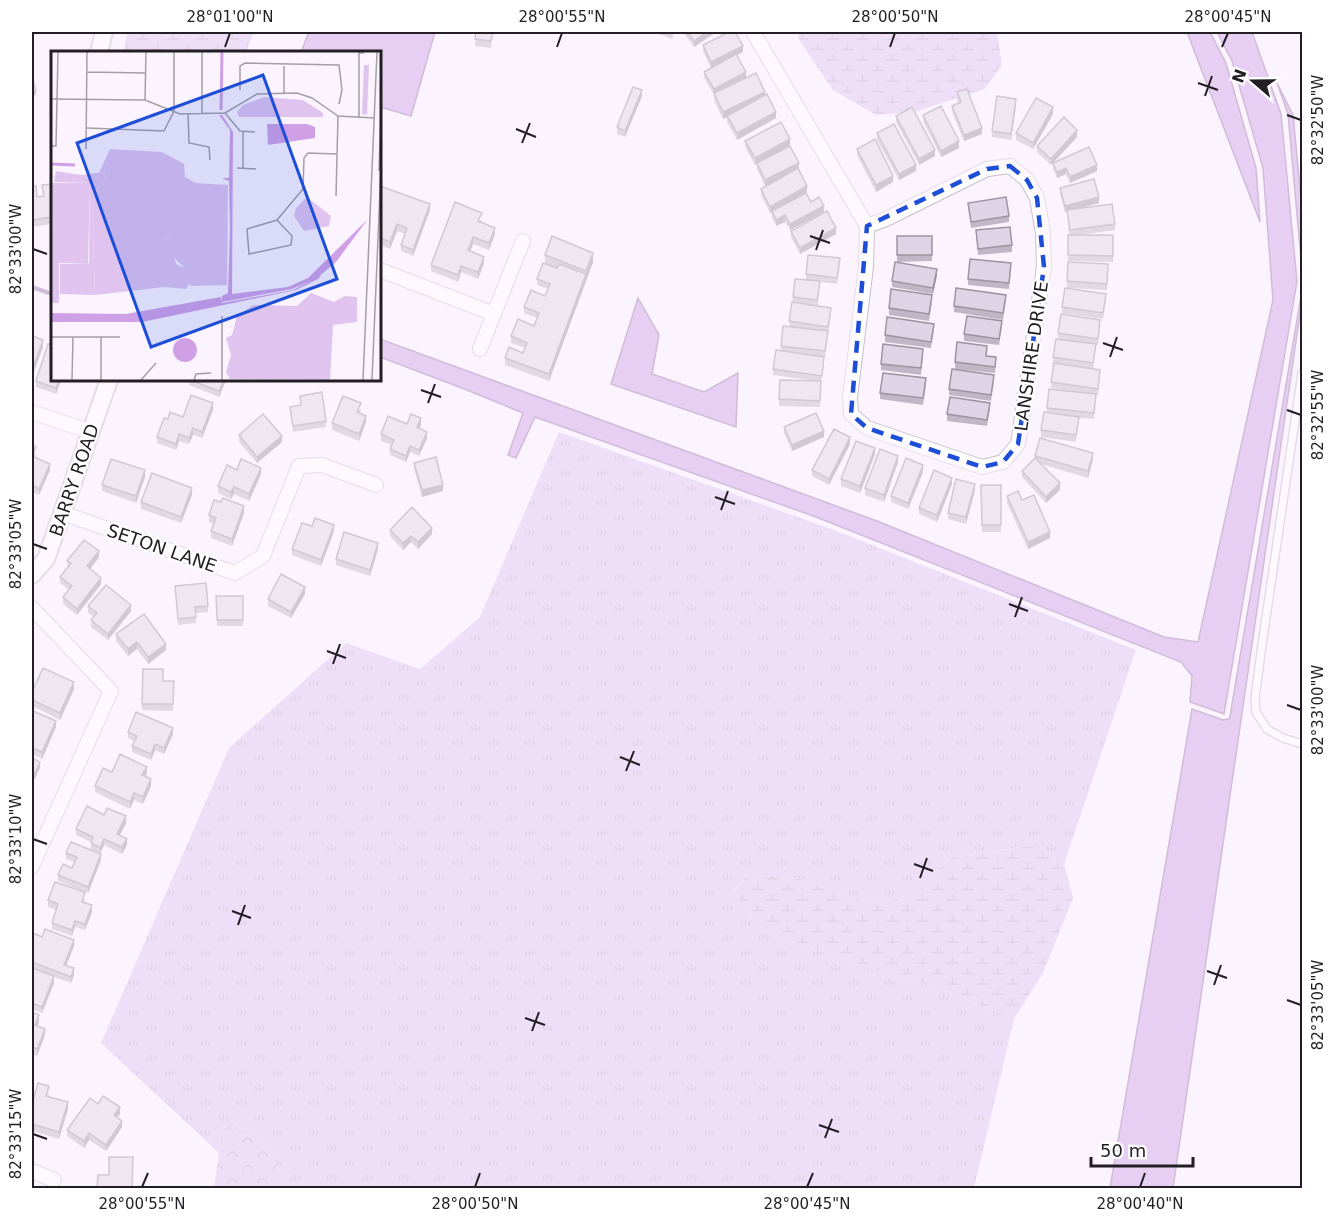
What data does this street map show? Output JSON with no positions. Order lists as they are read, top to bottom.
{
  "streets": {
    "street": ["LANSHIRE DRIVE", "BARRY ROAD", "SETON LANE"]
  },
  "crossings": [
    ["BARRY ROAD", "SETON LANE"]
  ],
  "scale_bar": "50 m",
  "north": "left",
  "coordinates": [
    "28°01'00\"N",
    "28°00'55\"N",
    "28°00'50\"N",
    "28°00'45\"N",
    "82°32'50\"W",
    "82°33'00\"W",
    "82°32'55\"W",
    "82°33'05\"W",
    "82°33'10\"W",
    "82°33'15\"W",
    "28°00'40\"N"
  ]
}
